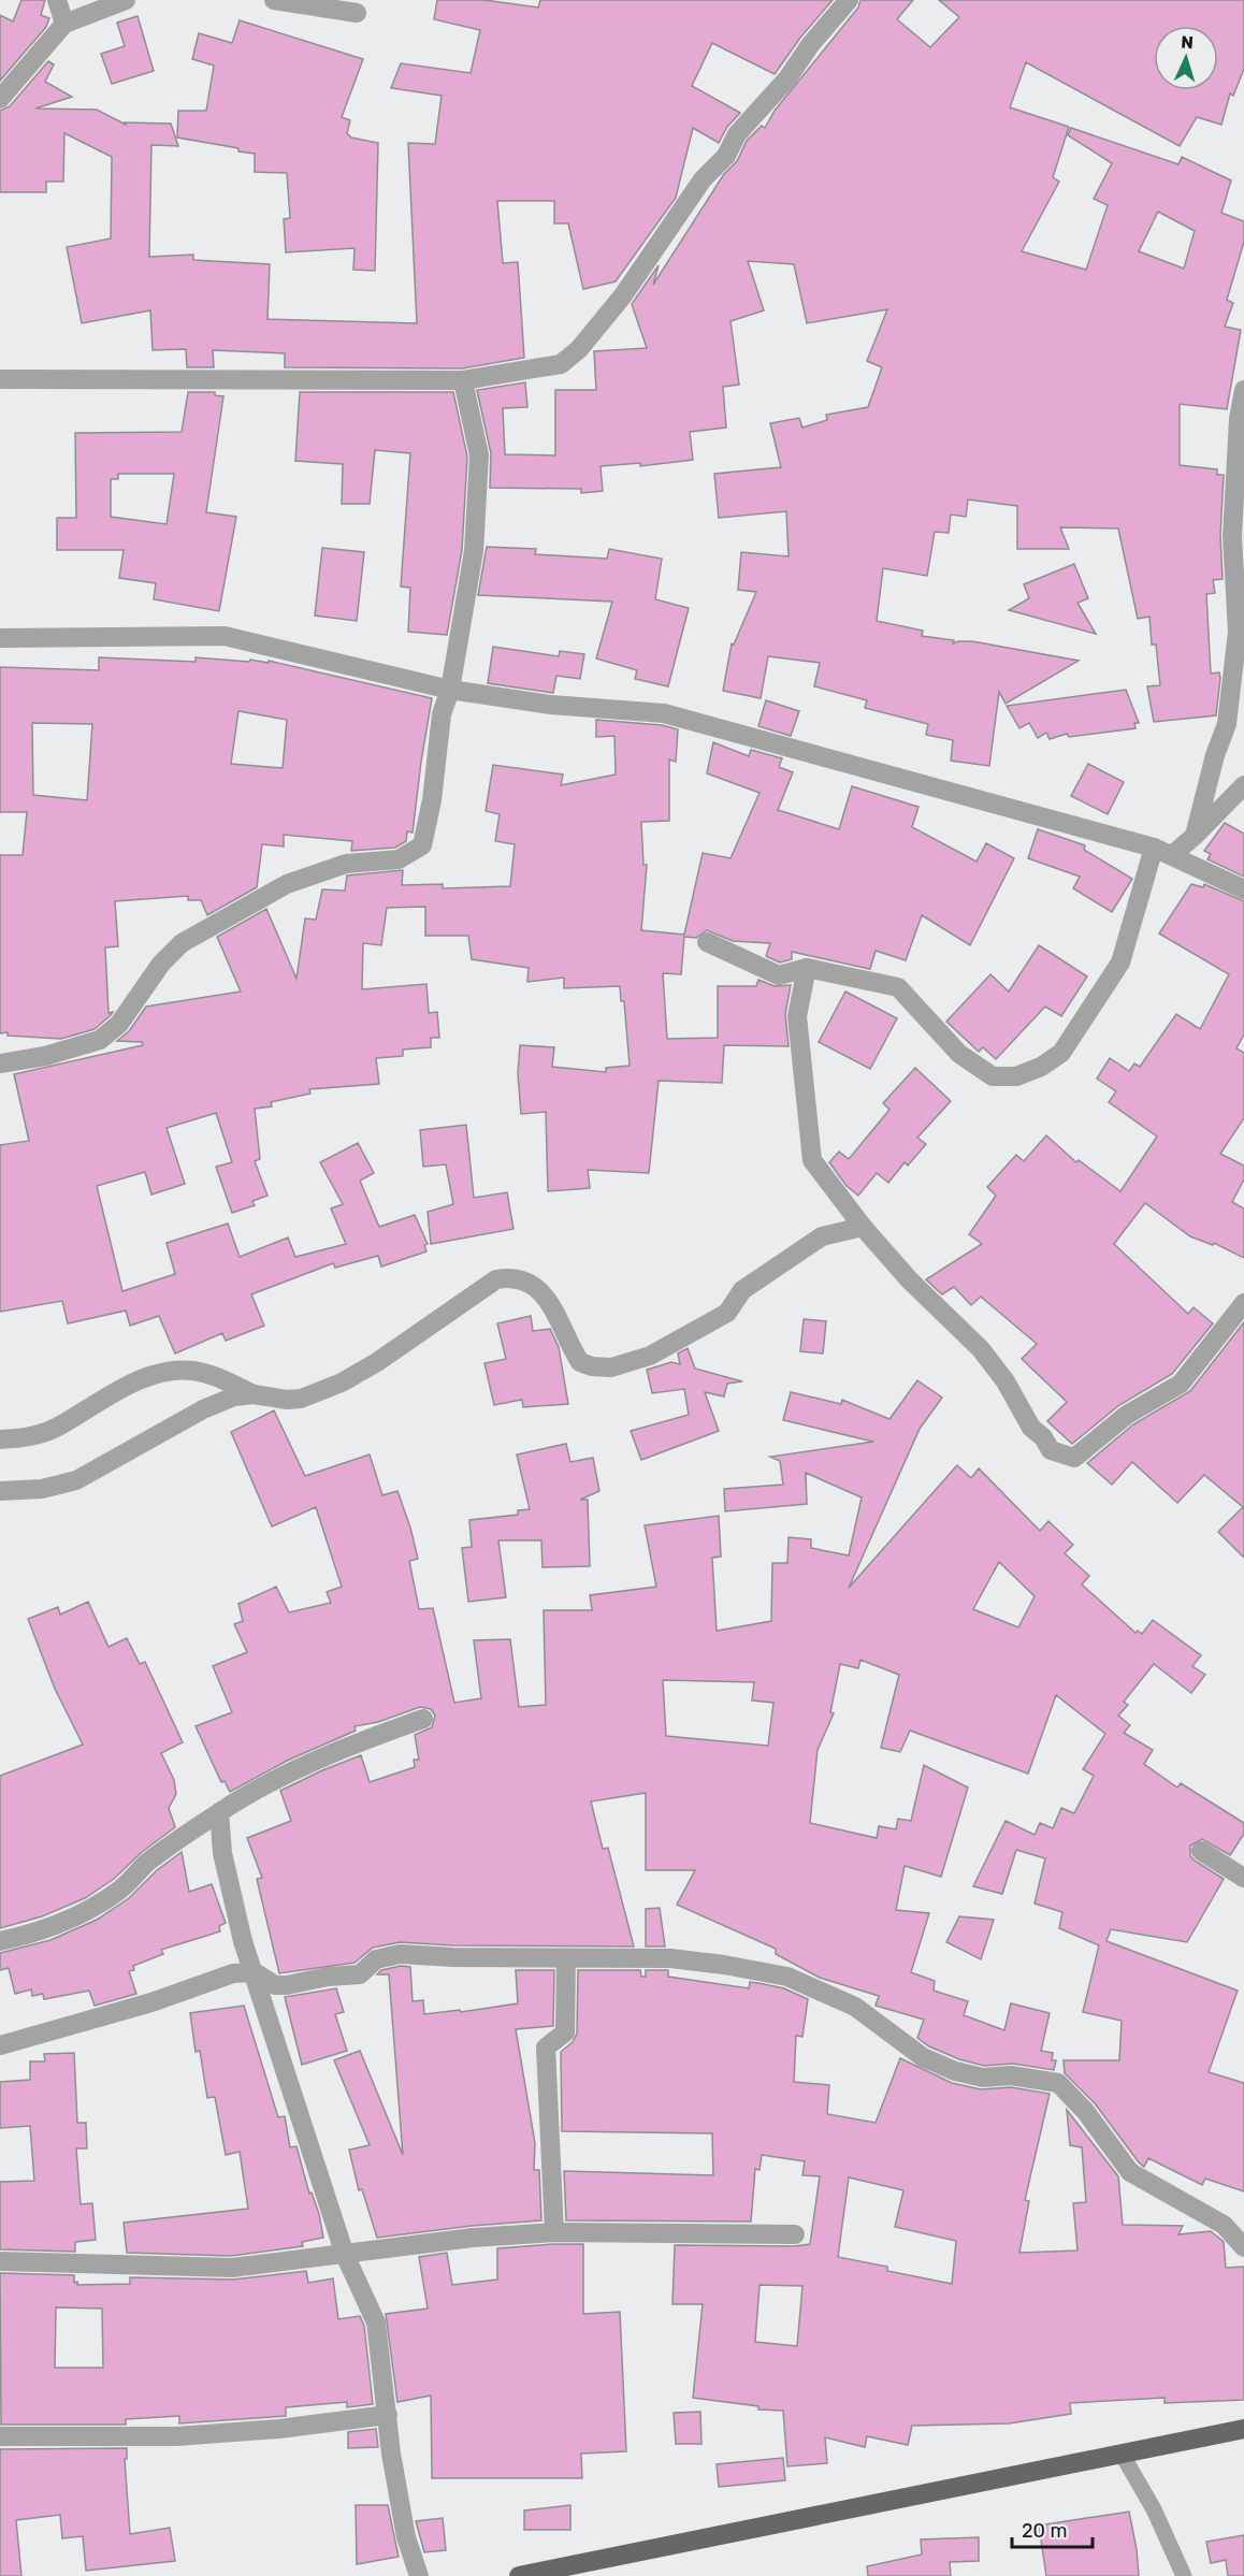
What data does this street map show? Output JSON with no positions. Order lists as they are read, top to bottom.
{
  "scale_bar": "20 m",
  "north": "top"
}
